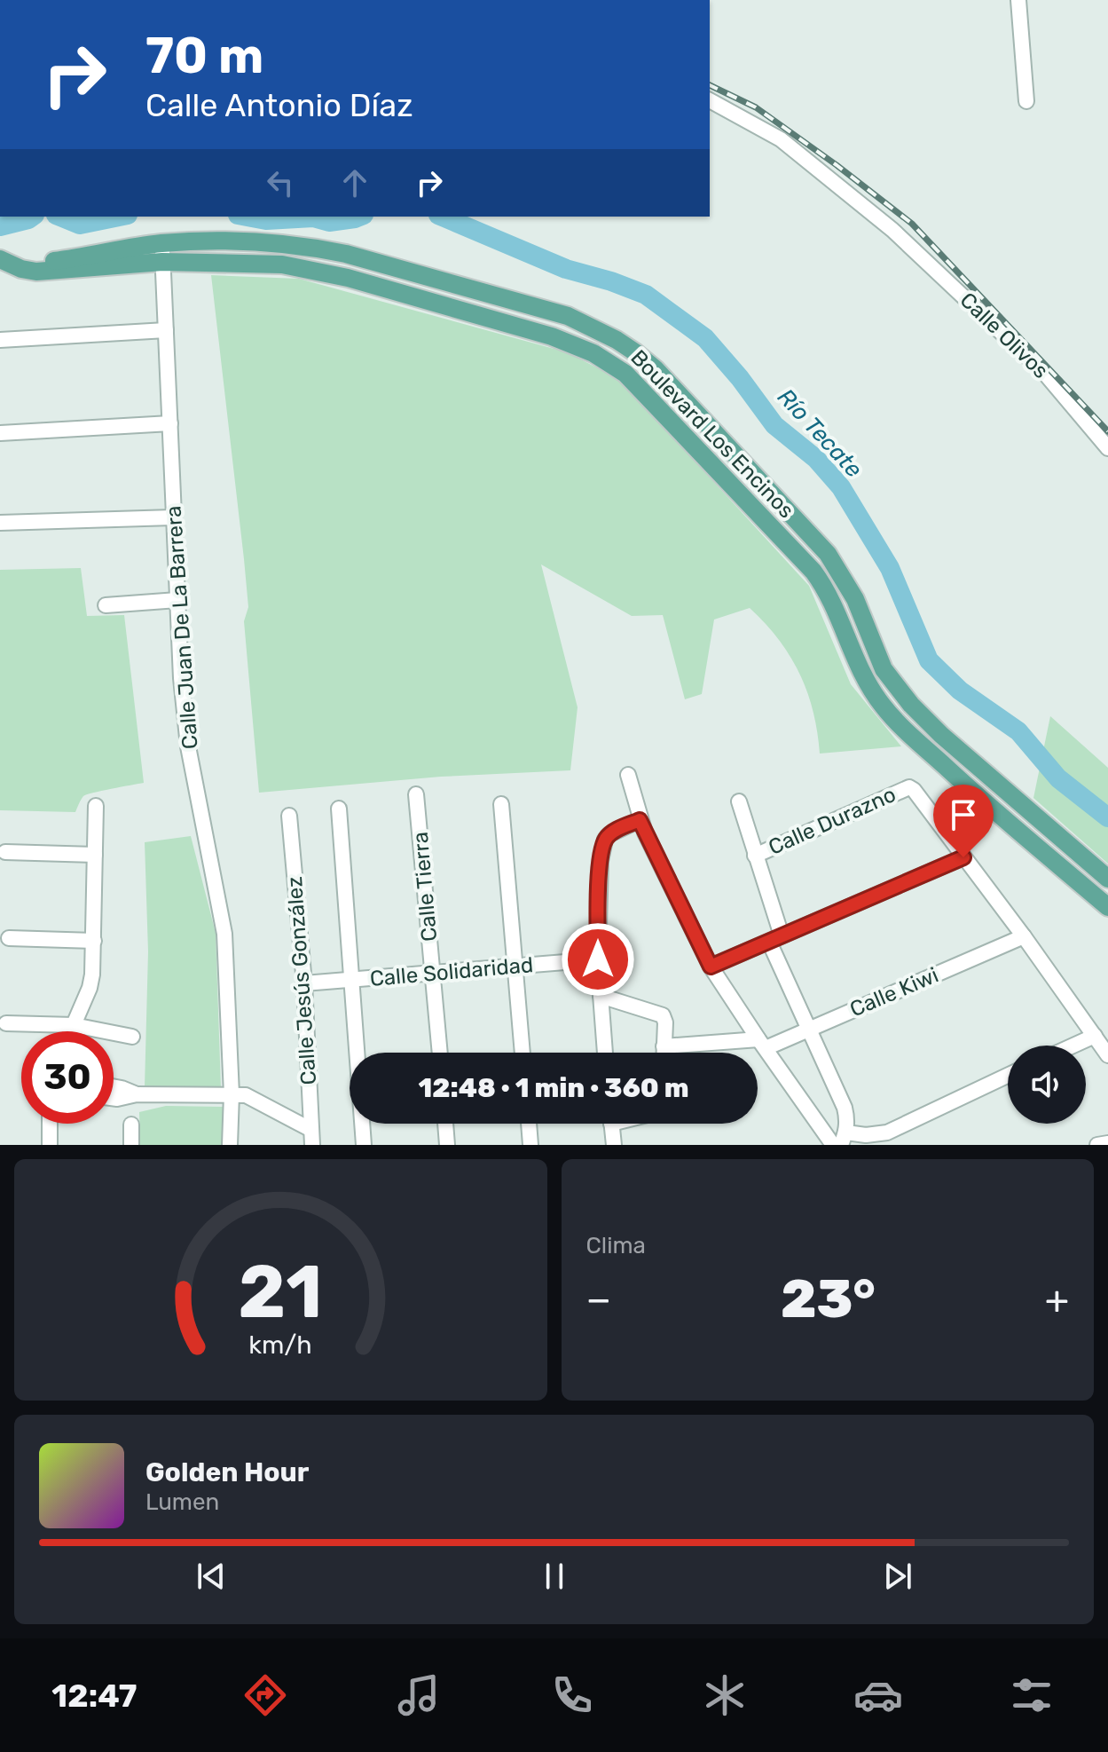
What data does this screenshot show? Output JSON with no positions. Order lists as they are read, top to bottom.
{
  "streets": {
    "main road": ["Boulevard Los Encinos"],
    "street": [
      "Calle Olivos",
      "Calle Juan De La Barrera",
      "Calle Durazno",
      "Calle Tierra",
      "Calle Solidaridad",
      "Calle Jesús González",
      "Calle Kiwi"
    ]
  },
  "crossings": [
    ["Boulevard Los Encinos", "Calle Juan De La Barrera"],
    ["Calle Tierra", "Calle Solidaridad"],
    ["Calle Solidaridad", "Calle Jesús González"]
  ],
  "water": ["Río Tecate"],
  "page": {
    "turn": ["70 m", "Calle Antonio Díaz"],
    "limit": "30",
    "trip": "12:48 · 1 min · 360 m",
    "tile": "Clima",
    "heat": ["−", "23°", "+"],
    "song": ["Golden Hour", "Lumen"],
    "tabs": "12:47",
    "gauge": ["21", "km/h"]
  }
}
